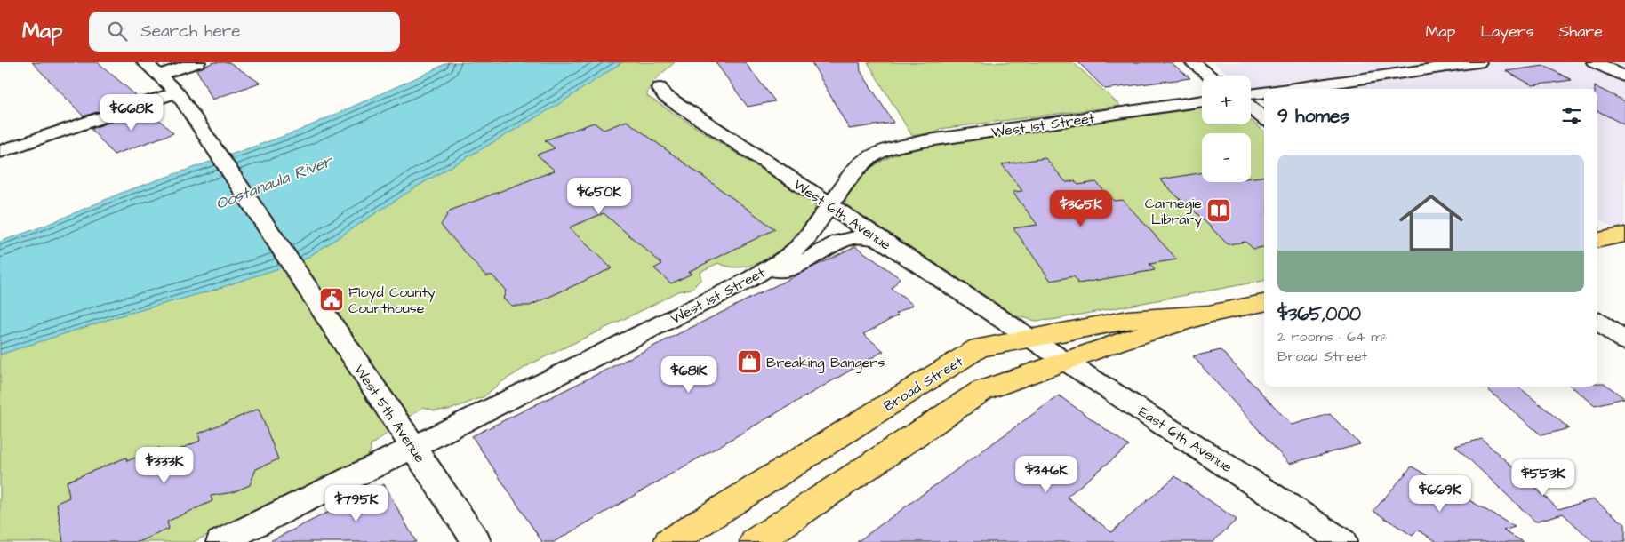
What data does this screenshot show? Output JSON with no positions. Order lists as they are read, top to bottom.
{
  "streets": {
    "main road": ["Broad Street"],
    "street": [
      "West 1st Street",
      "West 6th Avenue",
      "West 5th Avenue",
      "East 6th Avenue"
    ]
  },
  "crossings": [
    ["West 1st Street", "West 6th Avenue"],
    ["West 1st Street", "West 5th Avenue"],
    ["West 6th Avenue", "Broad Street"],
    ["West 6th Avenue", "East 6th Avenue"],
    ["Broad Street", "East 6th Avenue"]
  ],
  "water": ["Oostanaula River"],
  "places": {
    "library": ["Carnegie Library"],
    "public building": ["Floyd County Courthouse"],
    "shop": ["Breaking Bangers"]
  },
  "page": {
    "header": "Map",
    "search": "Search here",
    "nav": ["Map", "Layers", "Share"],
    "map_buttons": ["+", "−"],
    "heading": "9 homes",
    "price": [
      "$668K",
      "$650K",
      "$365K",
      "$681K",
      "$333K",
      "$346K",
      "$553K",
      "$669K",
      "$795K"
    ],
    "list": [
      {
        "name": "$365,000",
        "note": "2 rooms · 64 m² · Broad Street"
      }
    ]
  }
}
